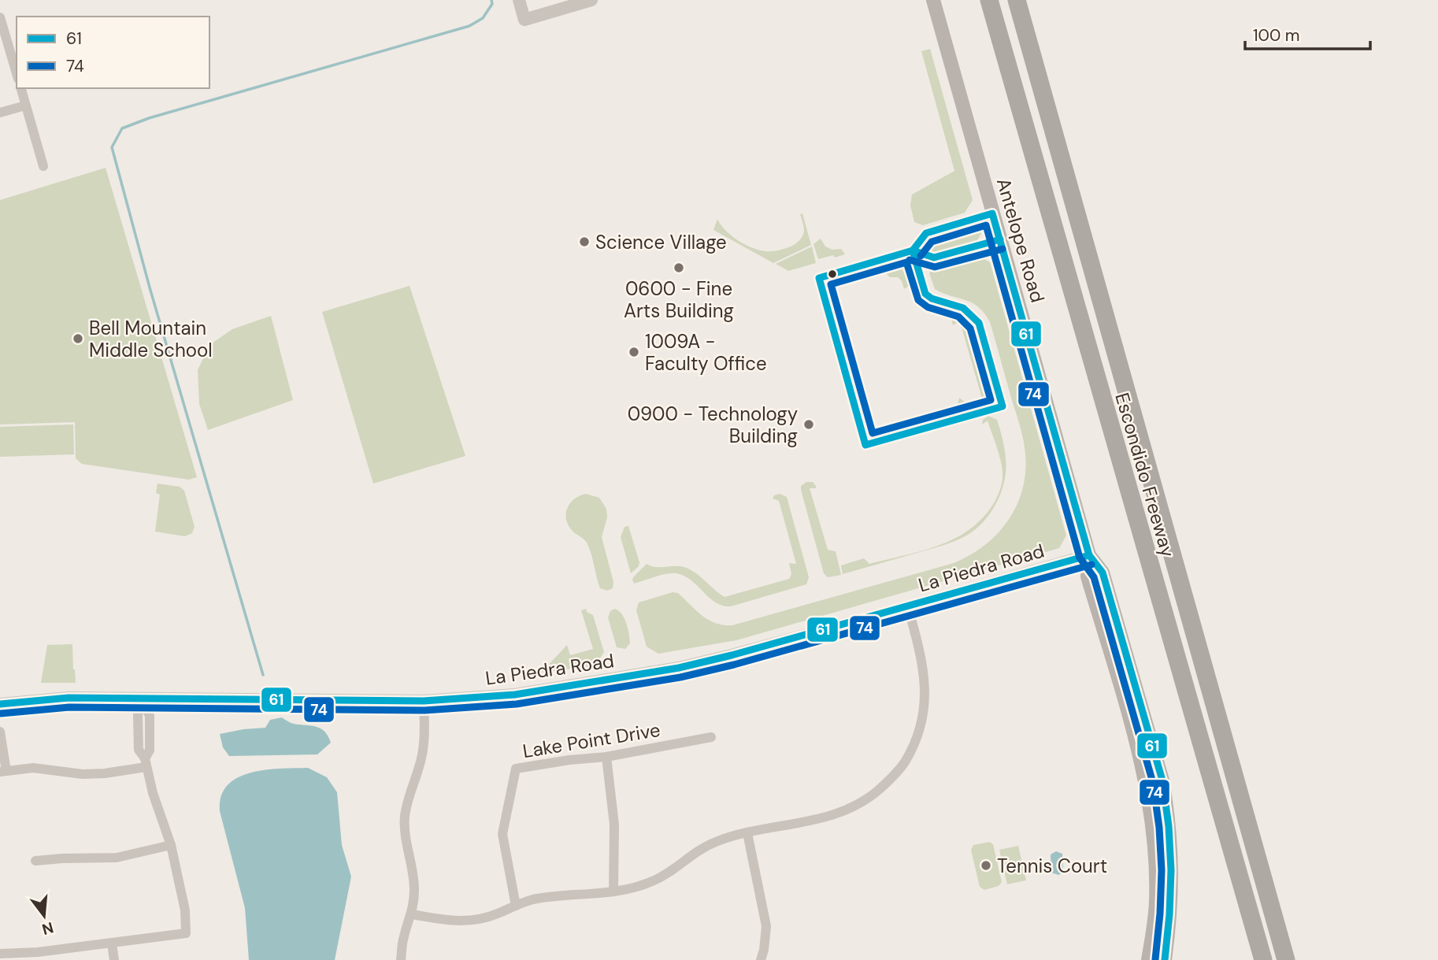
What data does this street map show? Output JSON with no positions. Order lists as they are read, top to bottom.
{
  "streets": {
    "highway": ["Escondido Freeway"],
    "main road": ["Antelope Road"],
    "street": ["La Piedra Road", "Lake Point Drive"]
  },
  "crossings": [
    ["Antelope Road", "La Piedra Road"]
  ],
  "places": [
    "Science Village",
    "0600 - Fine Arts Building",
    "Bell Mountain Middle School",
    "1009A - Faculty Office",
    "0900 - Technology Building",
    "Tennis Court"
  ],
  "lines": ["transit line 61", "transit line 74"],
  "legend": ["61", "74"],
  "scale_bar": "100 m",
  "north": "bottom"
}
